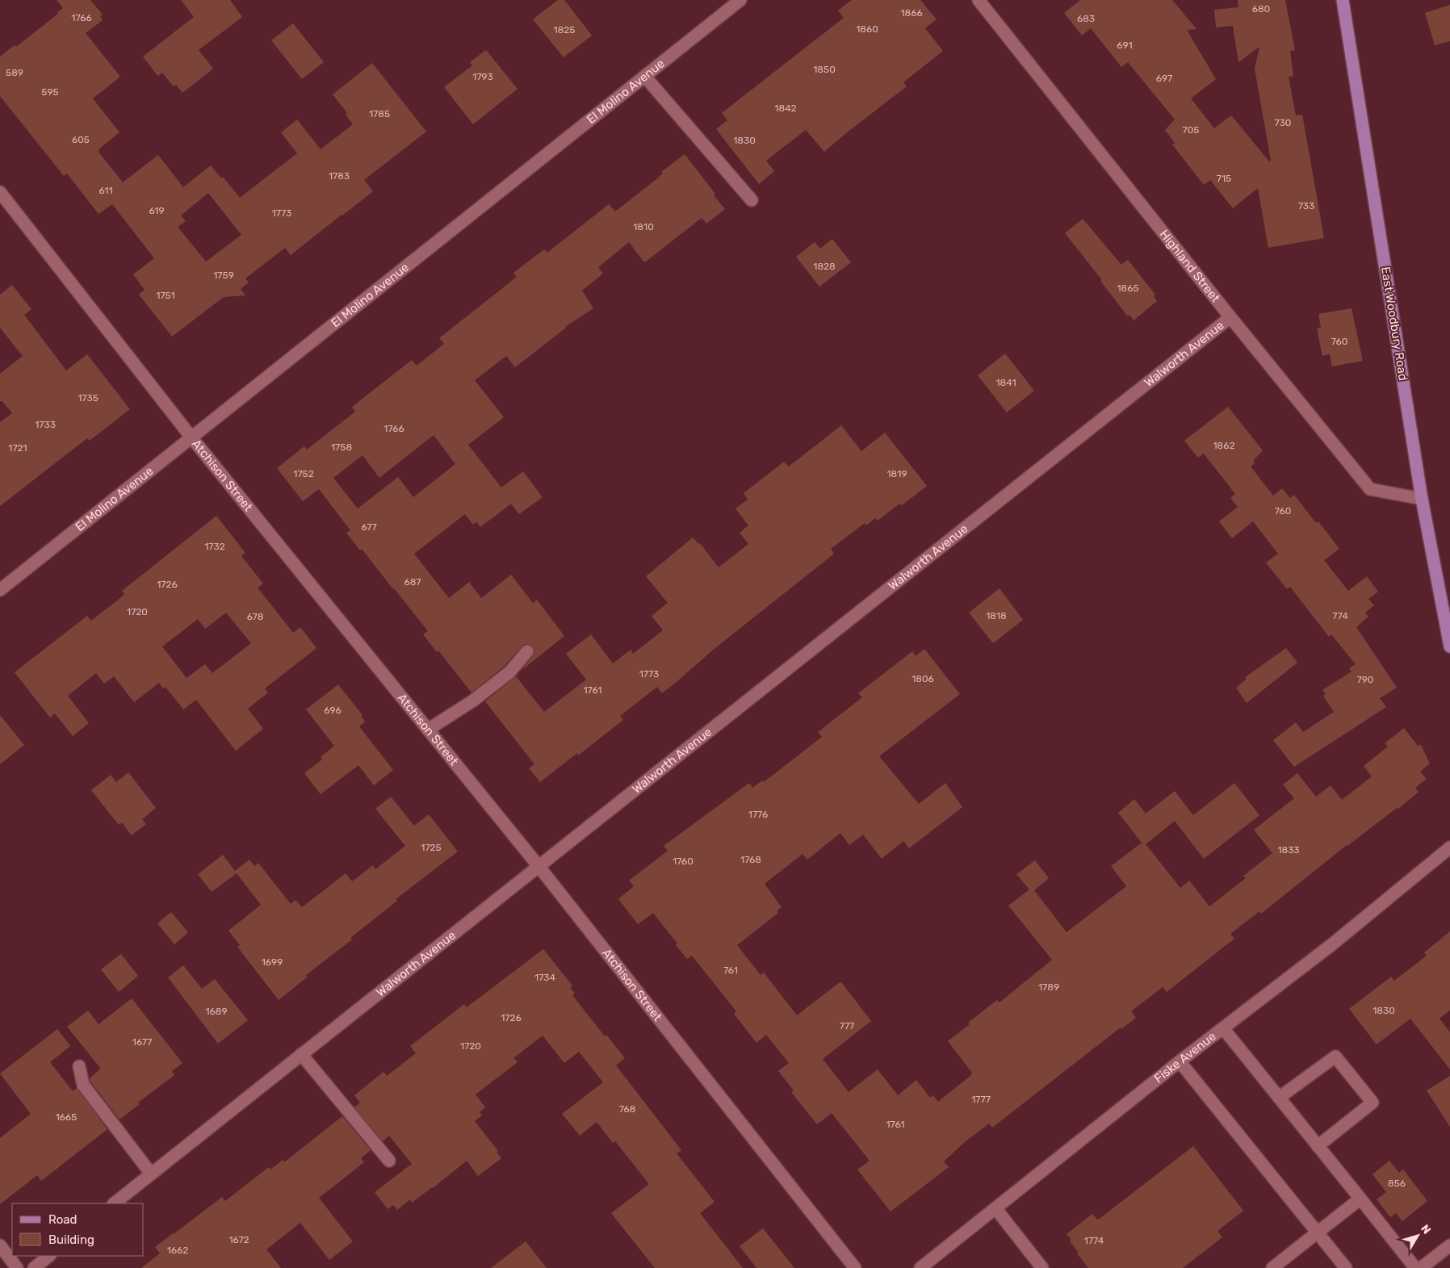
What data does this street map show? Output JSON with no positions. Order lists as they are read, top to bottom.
{
  "streets": {
    "main road": ["East Woodbury Road"],
    "street": [
      "El Molino Avenue",
      "Highland Street",
      "Walworth Avenue",
      "Atchison Street",
      "Fiske Avenue"
    ]
  },
  "crossings": [
    ["El Molino Avenue", "Atchison Street"],
    ["Highland Street", "East Woodbury Road"],
    ["Highland Street", "Walworth Avenue"],
    ["Walworth Avenue", "Atchison Street"]
  ],
  "house_numbers": [
    "680",
    "1866",
    "1766",
    "683",
    "1860",
    "1825",
    "691",
    "1850",
    "589",
    "1793",
    "697",
    "595",
    "1842",
    "1785",
    "730",
    "705",
    "605",
    "1830",
    "1783",
    "715",
    "611",
    "733",
    "619",
    "1773",
    "1810",
    "1828",
    "1759",
    "1865",
    "1751",
    "760",
    "1841",
    "1735",
    "1733",
    "1766",
    "1862",
    "1758",
    "1721",
    "1752",
    "1819",
    "760",
    "677",
    "1732",
    "687",
    "1726",
    "1720",
    "1818",
    "774",
    "678",
    "1773",
    "1806",
    "790",
    "1761",
    "696",
    "1776",
    "1725",
    "1833",
    "1768",
    "1760",
    "1699",
    "761",
    "1734",
    "1789",
    "1830",
    "1689",
    "1726",
    "777",
    "1677",
    "1720",
    "1777",
    "768",
    "1665",
    "1761",
    "856",
    "1672",
    "1774",
    "1662"
  ],
  "legend": ["Road", "Building"],
  "north": "top right"
}
